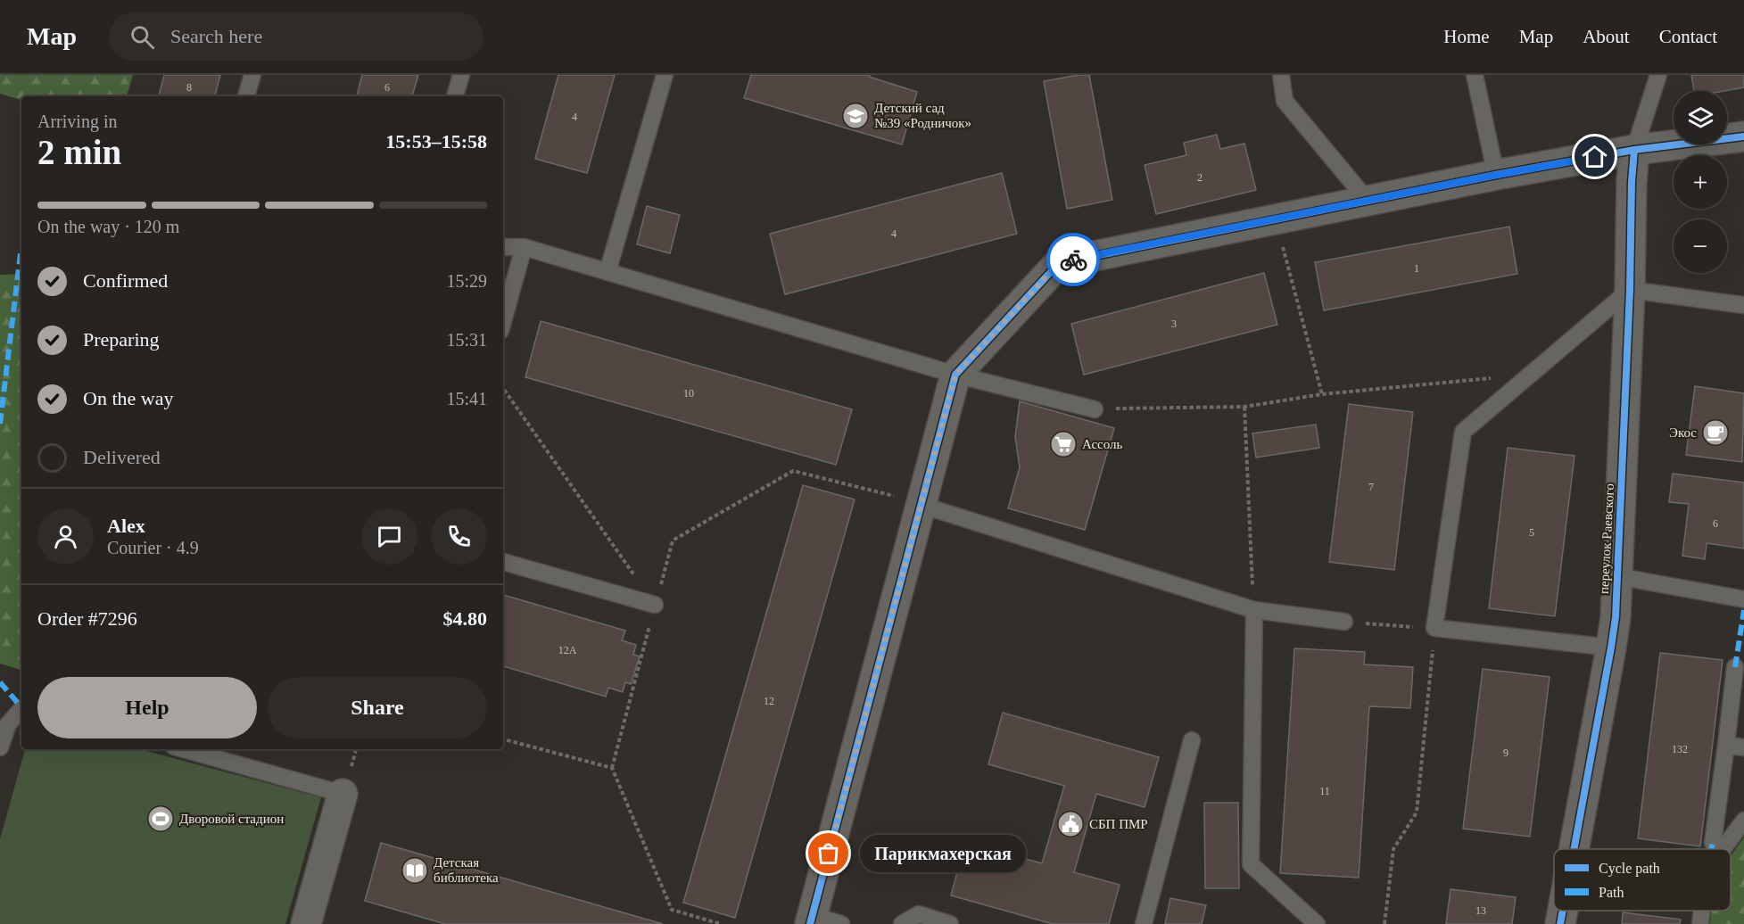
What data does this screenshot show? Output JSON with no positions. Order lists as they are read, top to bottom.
{
  "streets": {
    "street": ["переулок Раевского"]
  },
  "places": {
    "school or university": ["Детский сад №39 «Родничок»"],
    "cafe": ["Экос"],
    "supermarket": ["Ассоль"],
    "sports": ["Дворовой стадион"],
    "public building": ["СБП ПМР"],
    "other": ["Парикмахерская"],
    "library": ["Детская библиотека"]
  },
  "house_numbers": [
    "8",
    "6",
    "4",
    "2",
    "4",
    "1",
    "3",
    "10",
    "7",
    "6",
    "5",
    "12А",
    "12",
    "132",
    "9",
    "11",
    "13"
  ],
  "legend": ["Cycle path", "Path"],
  "page": {
    "header": "Map",
    "search": "Search here",
    "nav": [
      "Home",
      "Map",
      "About",
      "Contact"
    ],
    "map_buttons": ["+", "−"],
    "heading": ["2 min", "Arriving in", "15:53–15:58"],
    "panel": [
      "Alex",
      "Courier · 4.9",
      "Order #7296",
      "$4.80"
    ],
    "bar": "On the way · 120 m",
    "list": [
      ["Confirmed", "15:29"],
      ["Preparing", "15:31"],
      ["On the way", "15:41"],
      "Delivered"
    ],
    "buttons": ["Help", "Share"],
    "bubble": "Парикмахерская"
  }
}
